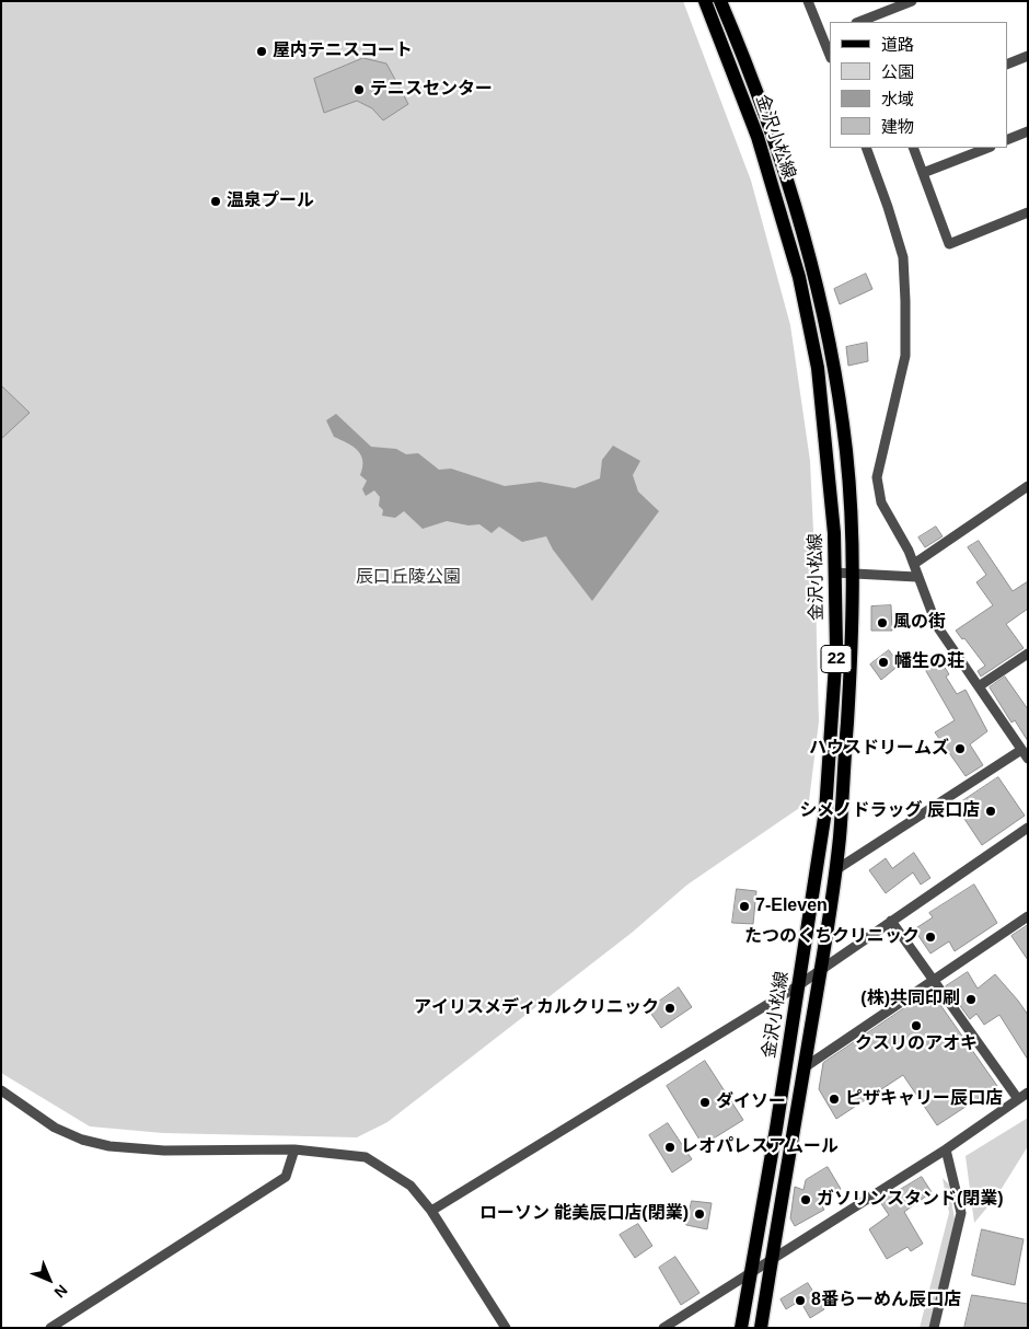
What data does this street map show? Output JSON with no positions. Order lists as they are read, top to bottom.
{
  "streets": {
    "main road": ["金沢小松線", "22"]
  },
  "parks": ["辰口丘陵公園"],
  "places": [
    "屋内テニスコート",
    "テニスセンター",
    "温泉プール",
    "風の街",
    "幡生の荘",
    "ハウスドリームズ",
    "シメノドラッグ 辰口店",
    "7-Eleven",
    "たつのくちクリニック",
    "(株)共同印刷",
    "アイリスメディカルクリニック",
    "クスリのアオキ",
    "ピザキャリー辰口店",
    "ダイソー",
    "レオパレスアムール",
    "ガソリンスタンド(閉業)",
    "ローソン 能美辰口店(閉業)",
    "8番らーめん辰口店"
  ],
  "legend": [
    "道路",
    "公園",
    "水域",
    "建物"
  ],
  "north": "bottom right"
}
